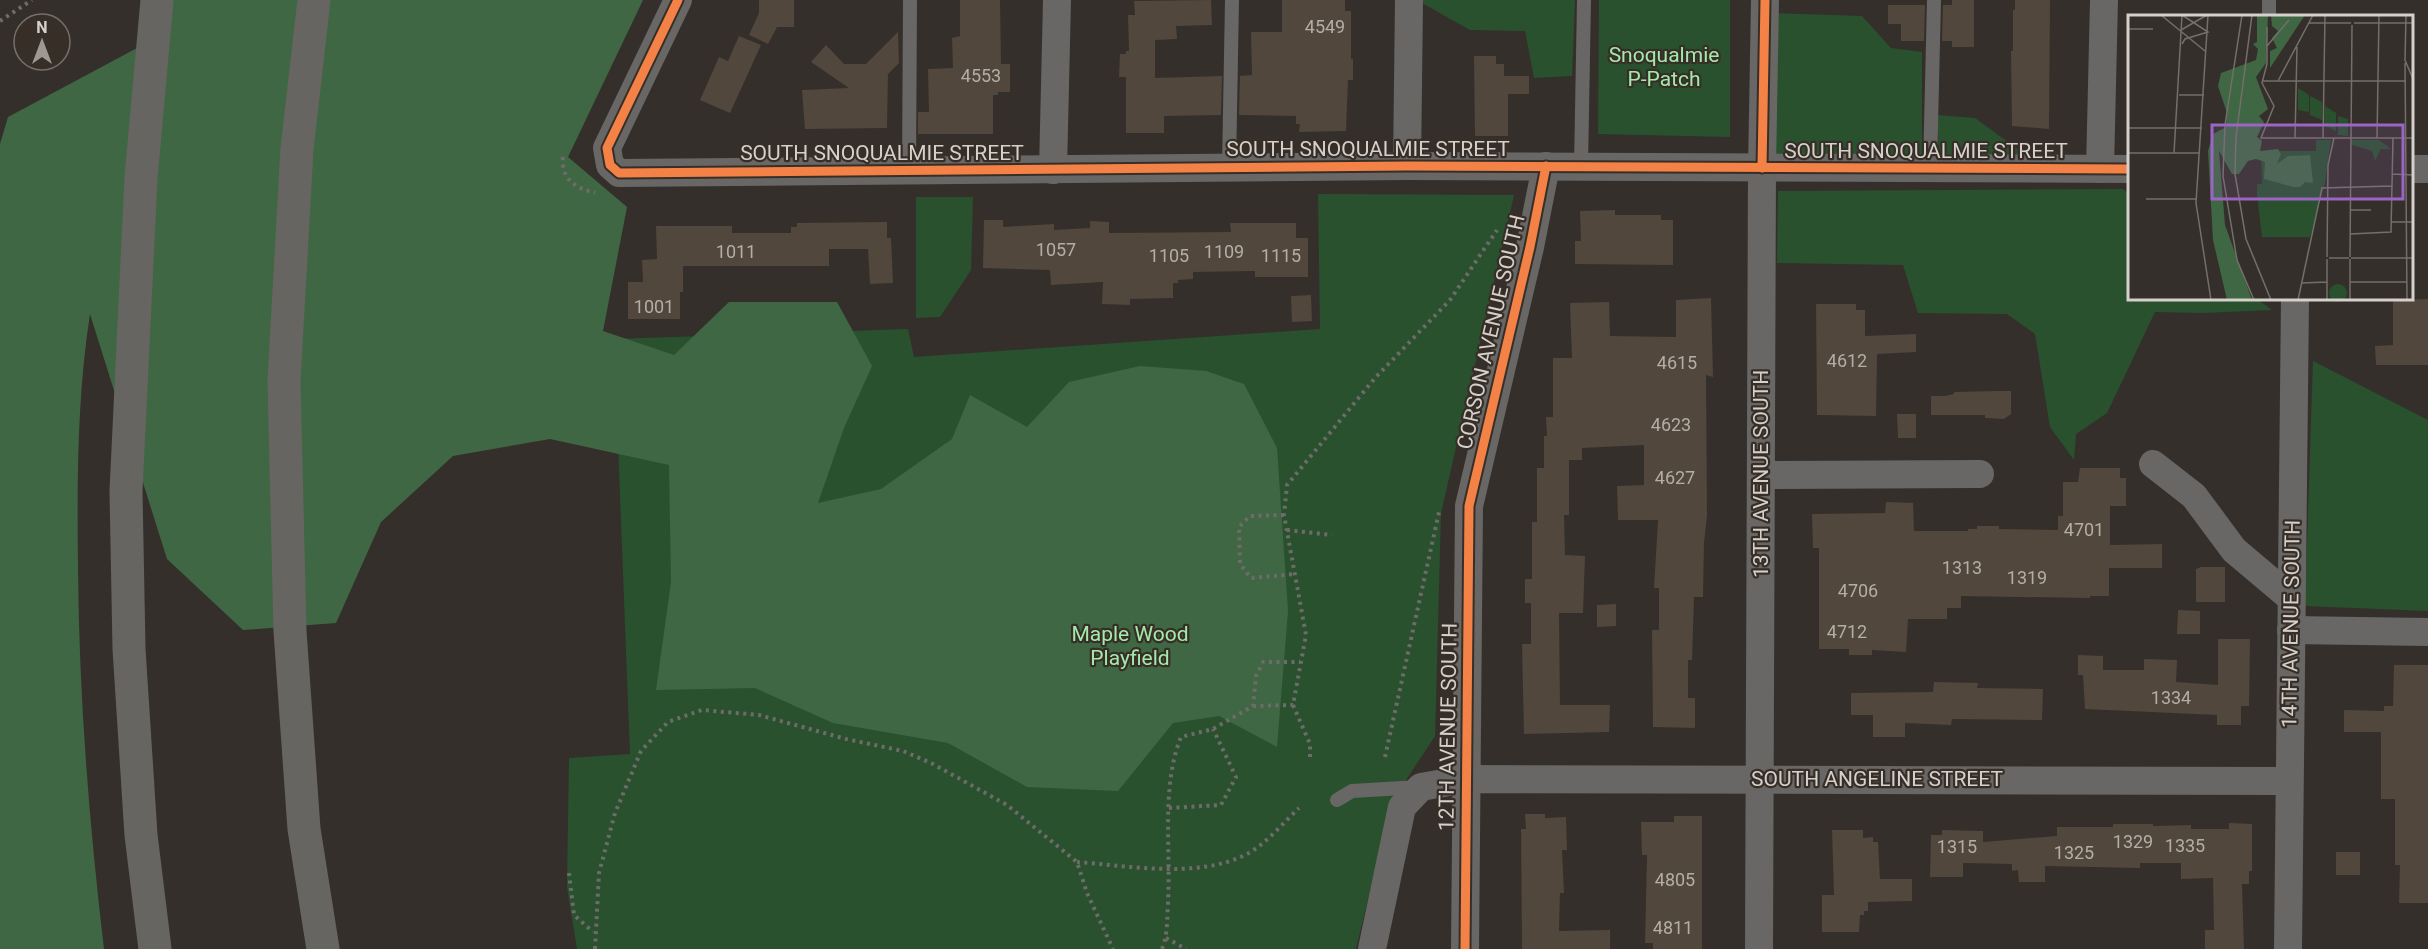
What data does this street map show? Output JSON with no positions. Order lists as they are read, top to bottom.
{
  "streets": {
    "street": [
      "SOUTH SNOQUALMIE STREET",
      "CORSON AVENUE SOUTH",
      "13TH AVENUE SOUTH",
      "14TH AVENUE SOUTH",
      "12TH AVENUE SOUTH",
      "SOUTH ANGELINE STREET"
    ]
  },
  "crossings": [
    ["SOUTH SNOQUALMIE STREET", "CORSON AVENUE SOUTH"],
    ["SOUTH SNOQUALMIE STREET", "13TH AVENUE SOUTH"],
    ["CORSON AVENUE SOUTH", "12TH AVENUE SOUTH"],
    ["13TH AVENUE SOUTH", "SOUTH ANGELINE STREET"],
    ["14TH AVENUE SOUTH", "SOUTH ANGELINE STREET"],
    ["12TH AVENUE SOUTH", "SOUTH ANGELINE STREET"]
  ],
  "parks": ["Snoqualmie P-Patch", "Maple Wood Playfield"],
  "house_numbers": [
    "4549",
    "4553",
    "1057",
    "1011",
    "1109",
    "1105",
    "1115",
    "1001",
    "4612",
    "4615",
    "4623",
    "4627",
    "4701",
    "1313",
    "1319",
    "4706",
    "4712",
    "1334",
    "1329",
    "1335",
    "1315",
    "1325",
    "4805",
    "4811"
  ],
  "north": "top"
}
